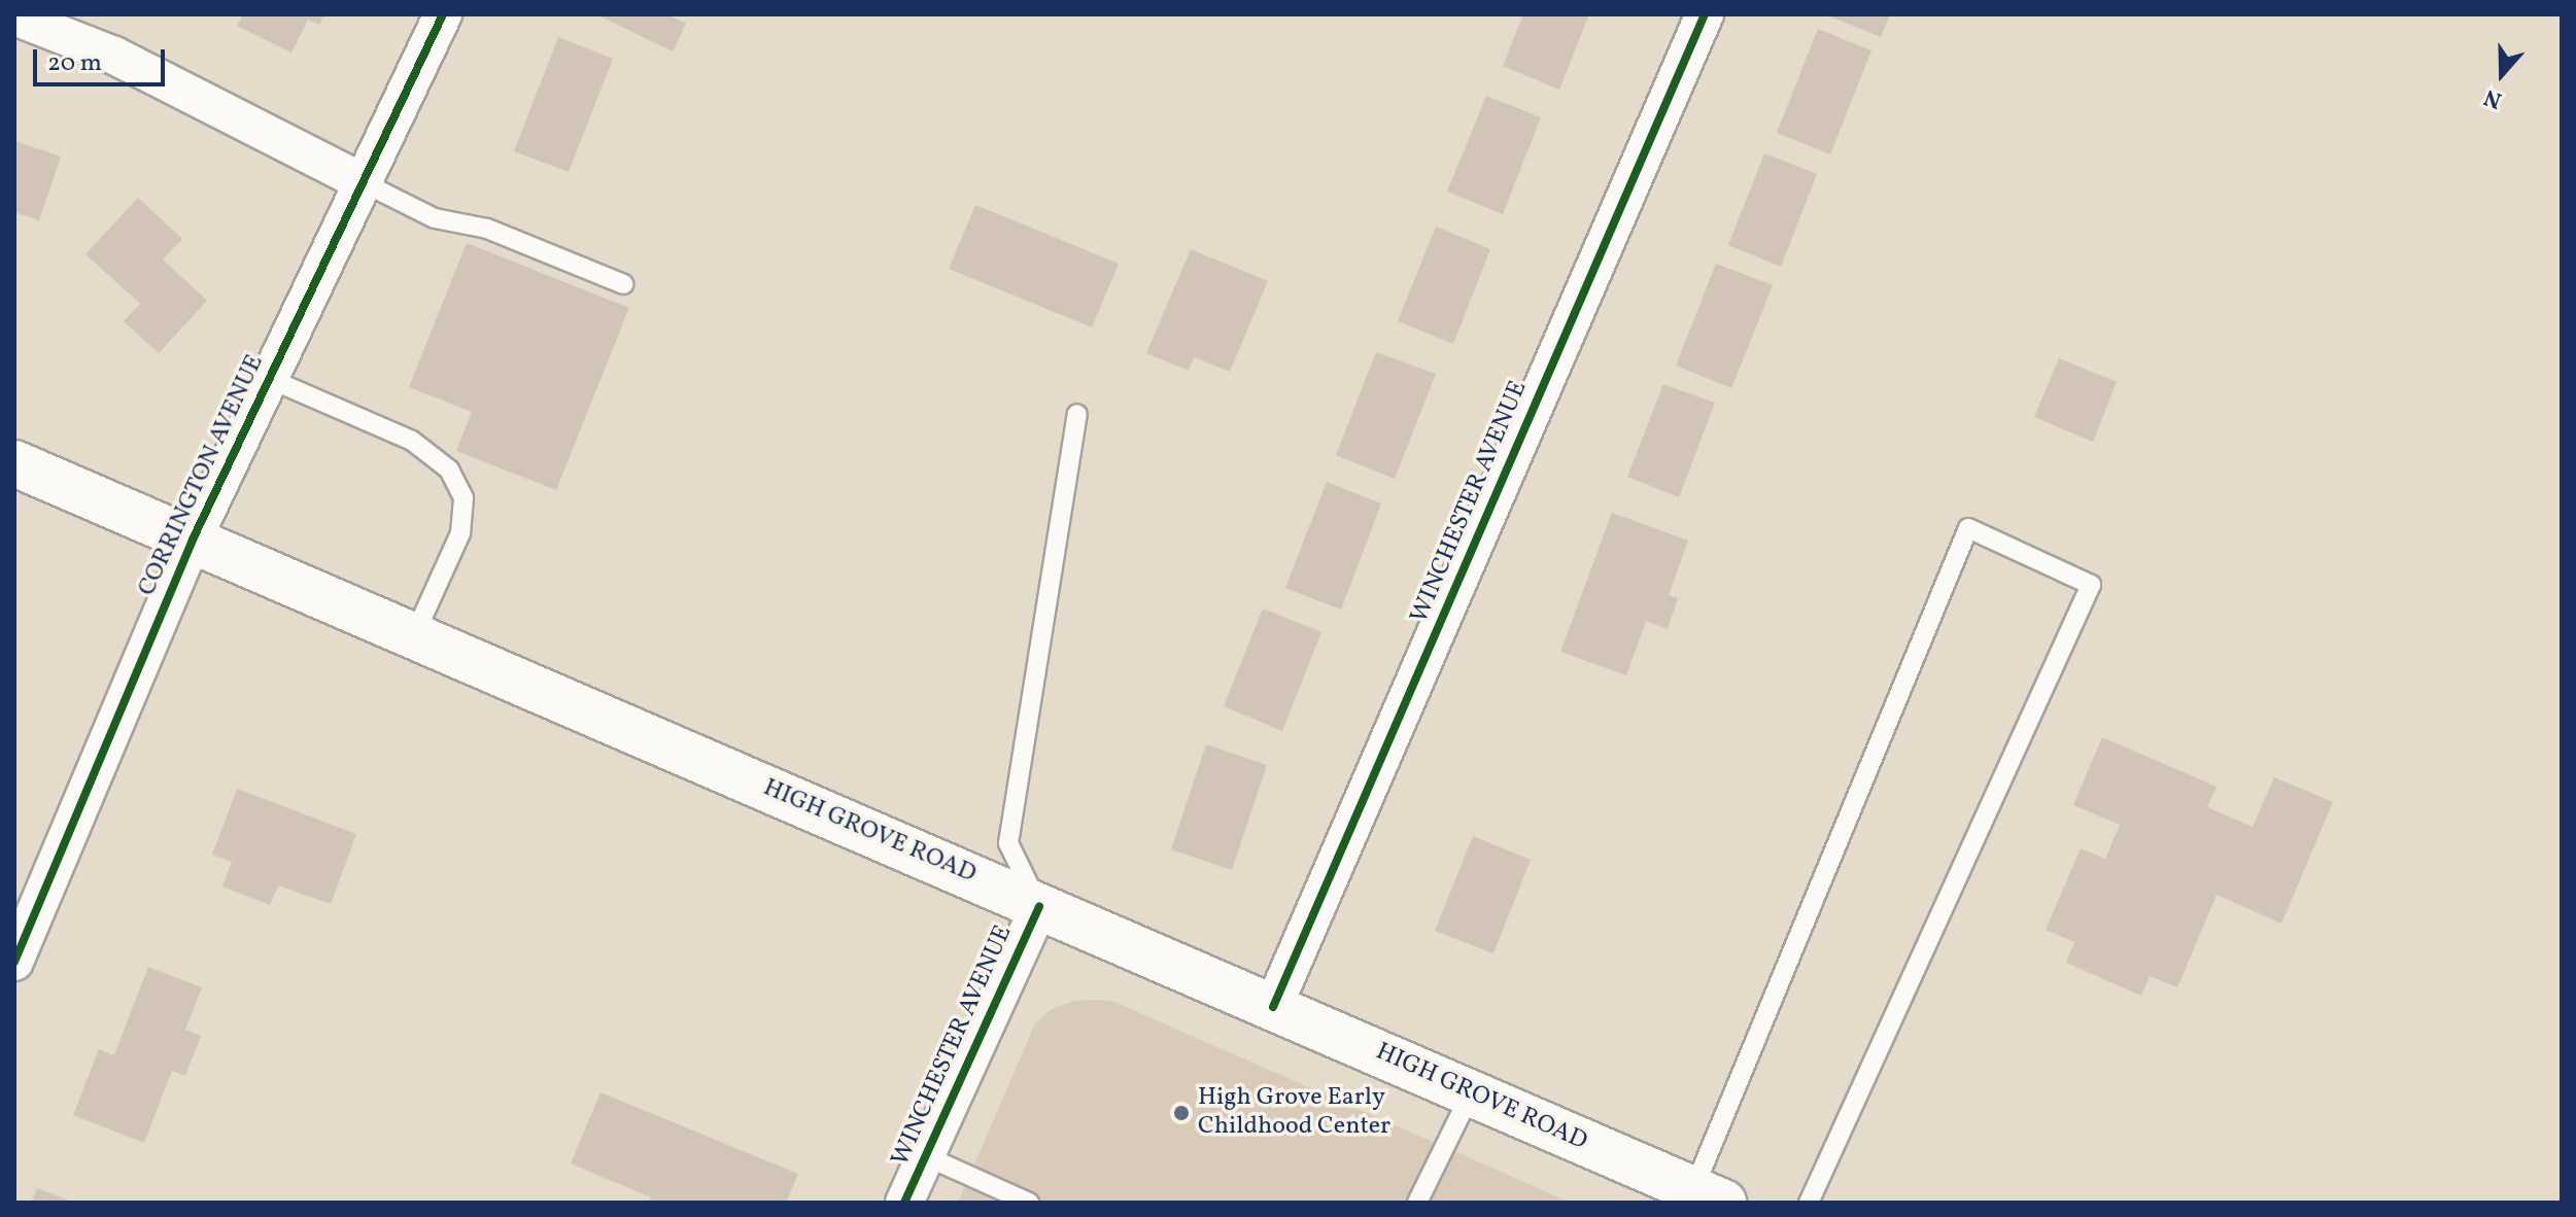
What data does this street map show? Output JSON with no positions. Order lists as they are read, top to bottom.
{
  "streets": {
    "main road": ["HIGH GROVE ROAD"],
    "street": ["CORRINGTON AVENUE", "WINCHESTER AVENUE"]
  },
  "crossings": [
    ["CORRINGTON AVENUE", "HIGH GROVE ROAD"],
    ["WINCHESTER AVENUE", "HIGH GROVE ROAD"]
  ],
  "places": ["High Grove Early Childhood Center"],
  "scale_bar": "20 m",
  "north": "bottom"
}
